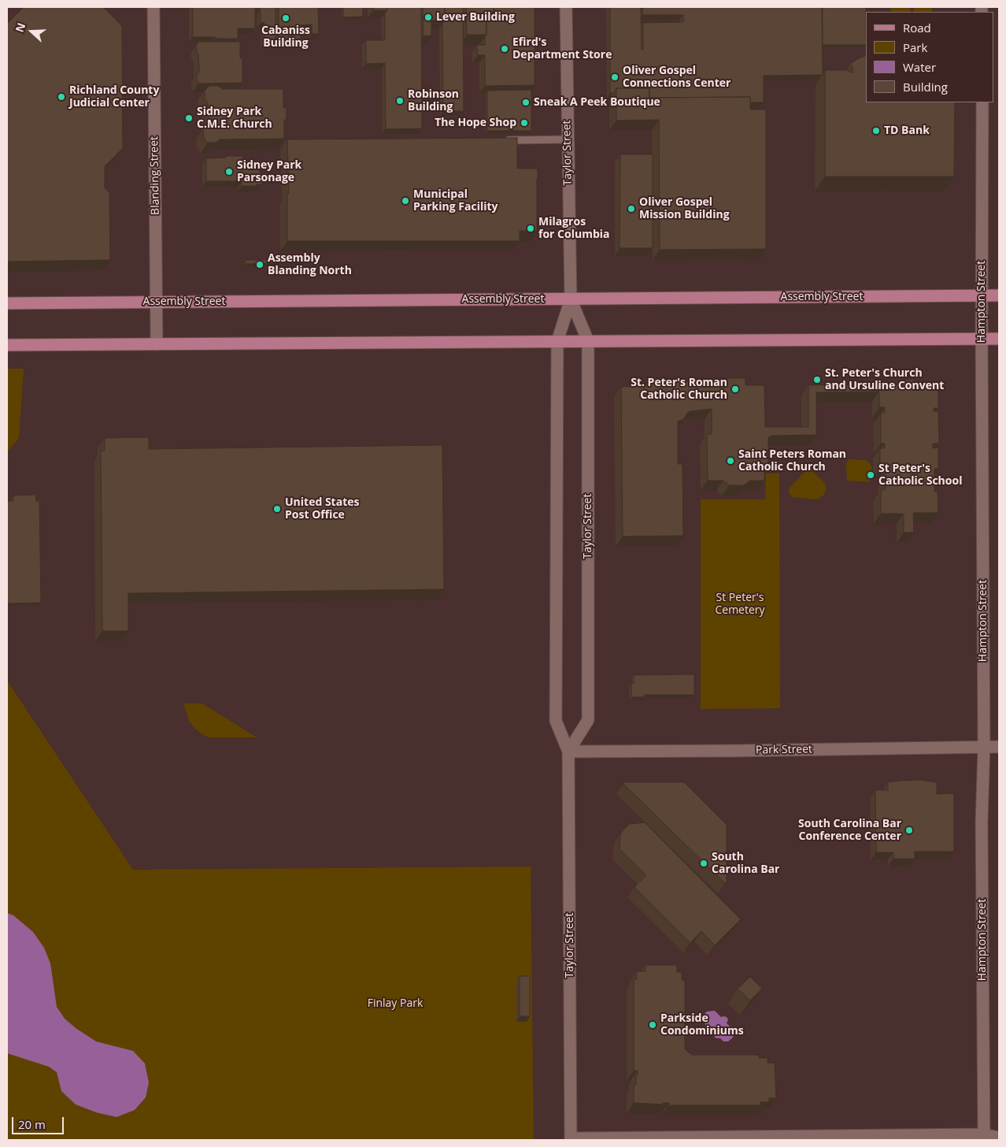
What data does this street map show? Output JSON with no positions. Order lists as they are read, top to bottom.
{
  "streets": {
    "main road": [
      "Taylor Street",
      "Blanding Street",
      "Assembly Street",
      "Hampton Street",
      "Park Street"
    ]
  },
  "crossings": [
    ["Taylor Street", "Assembly Street"],
    ["Taylor Street", "Park Street"],
    ["Blanding Street", "Assembly Street"],
    ["Assembly Street", "Hampton Street"],
    ["Hampton Street", "Park Street"]
  ],
  "parks": ["St Peter's Cemetery", "Finlay Park"],
  "places": [
    "Lever Building",
    "Cabaniss Building",
    "Efird's Department Store",
    "Oliver Gospel Connections Center",
    "Richland County Judicial Center",
    "Robinson Building",
    "Sneak A Peek Boutique",
    "Sidney Park C.M.E. Church",
    "The Hope Shop",
    "TD Bank",
    "Sidney Park Parsonage",
    "Municipal Parking Facility",
    "Oliver Gospel Mission Building",
    "Milagros for Columbia",
    "Assembly Blanding North",
    "St. Peter's Church and Ursuline Convent",
    "St. Peter's Roman Catholic Church",
    "Saint Peters Roman Catholic Church",
    "St Peter's Catholic School",
    "United States Post Office",
    "South Carolina Bar Conference Center",
    "South Carolina Bar",
    "Parkside Condominiums"
  ],
  "legend": [
    "Road",
    "Park",
    "Water",
    "Building"
  ],
  "scale_bar": "20 m",
  "north": "left"
}
